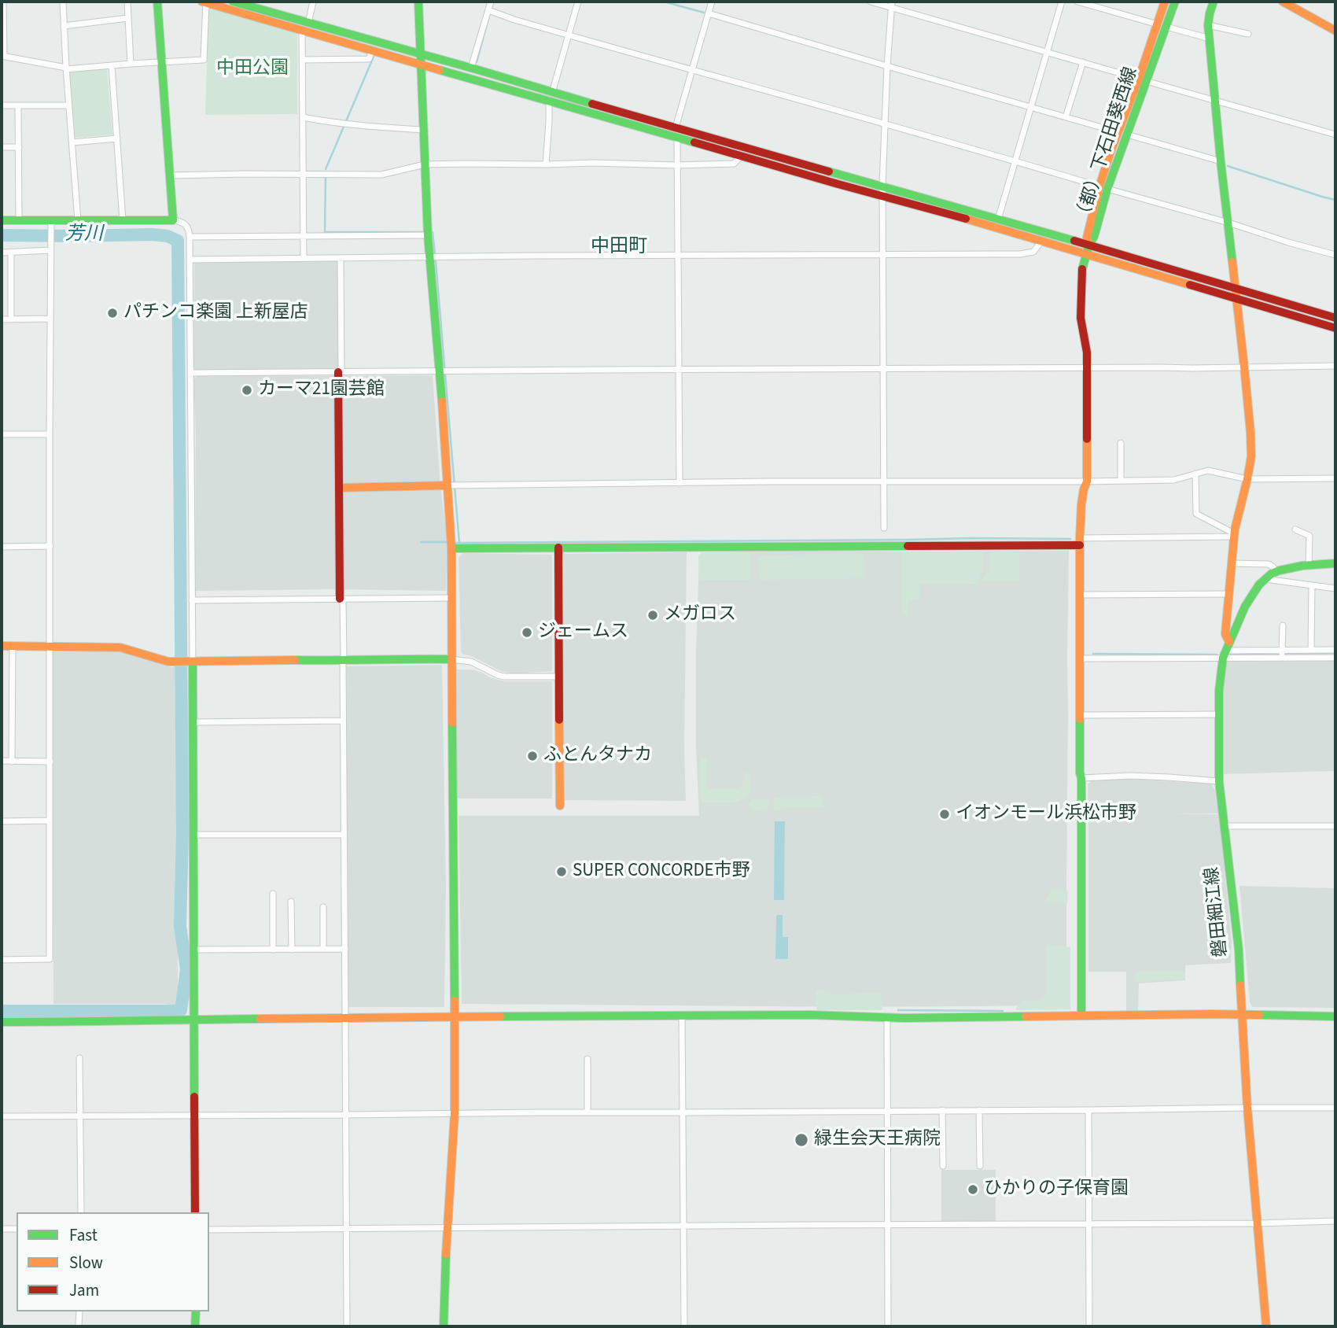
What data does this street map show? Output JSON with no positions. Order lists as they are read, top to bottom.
{
  "streets": {
    "street": ["（都）下石田葵西線", "磐田細江線"]
  },
  "districts": ["中田町"],
  "water": ["芳川"],
  "parks": ["中田公園"],
  "places": [
    "パチンコ楽園 上新屋店",
    "カーマ21園芸館",
    "メガロス",
    "ジェームス",
    "ふとんタナカ",
    "イオンモール浜松市野",
    "SUPER CONCORDE市野",
    "緑生会天王病院",
    "ひかりの子保育園"
  ],
  "legend": ["Fast", "Slow", "Jam"]
}
